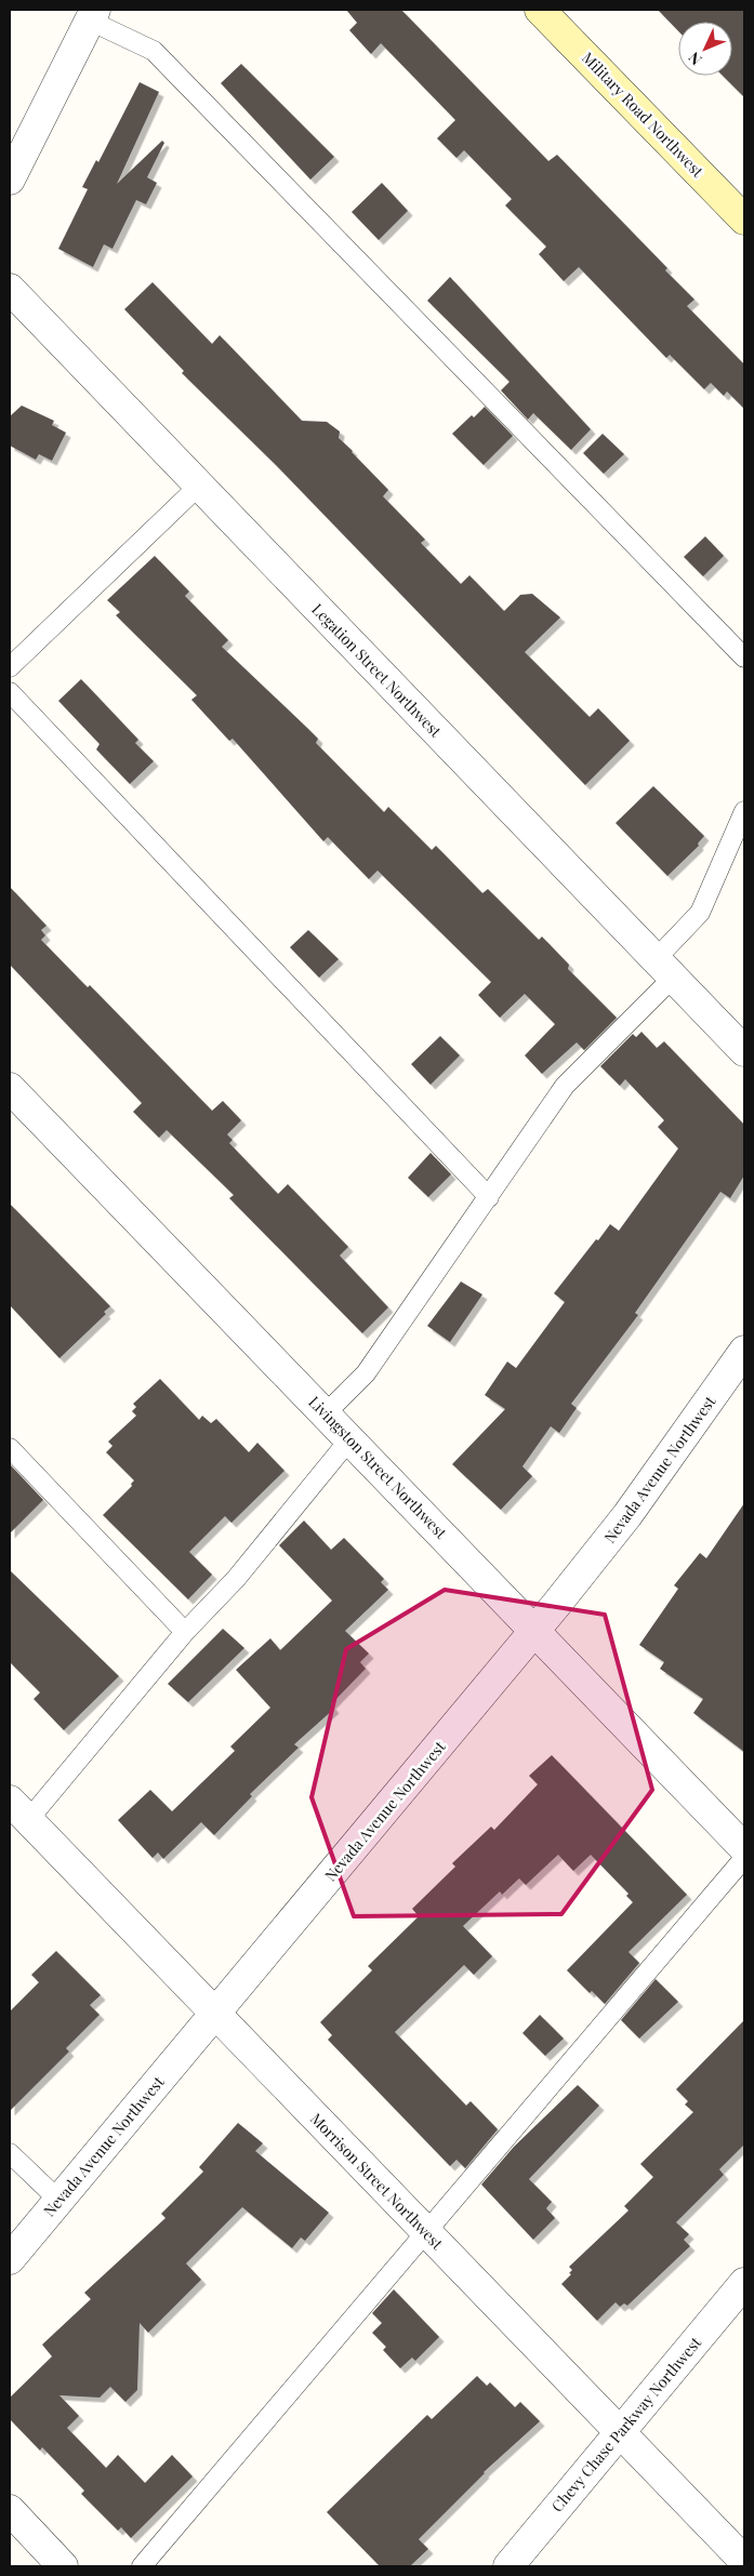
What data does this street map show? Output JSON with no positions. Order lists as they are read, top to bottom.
{
  "streets": {
    "main road": ["Military Road Northwest"],
    "street": [
      "Legation Street Northwest",
      "Livingston Street Northwest",
      "Nevada Avenue Northwest",
      "Morrison Street Northwest",
      "Chevy Chase Parkway Northwest"
    ]
  },
  "crossings": [
    ["Livingston Street Northwest", "Nevada Avenue Northwest"],
    ["Nevada Avenue Northwest", "Morrison Street Northwest"],
    ["Morrison Street Northwest", "Chevy Chase Parkway Northwest"]
  ],
  "north": "bottom left"
}
